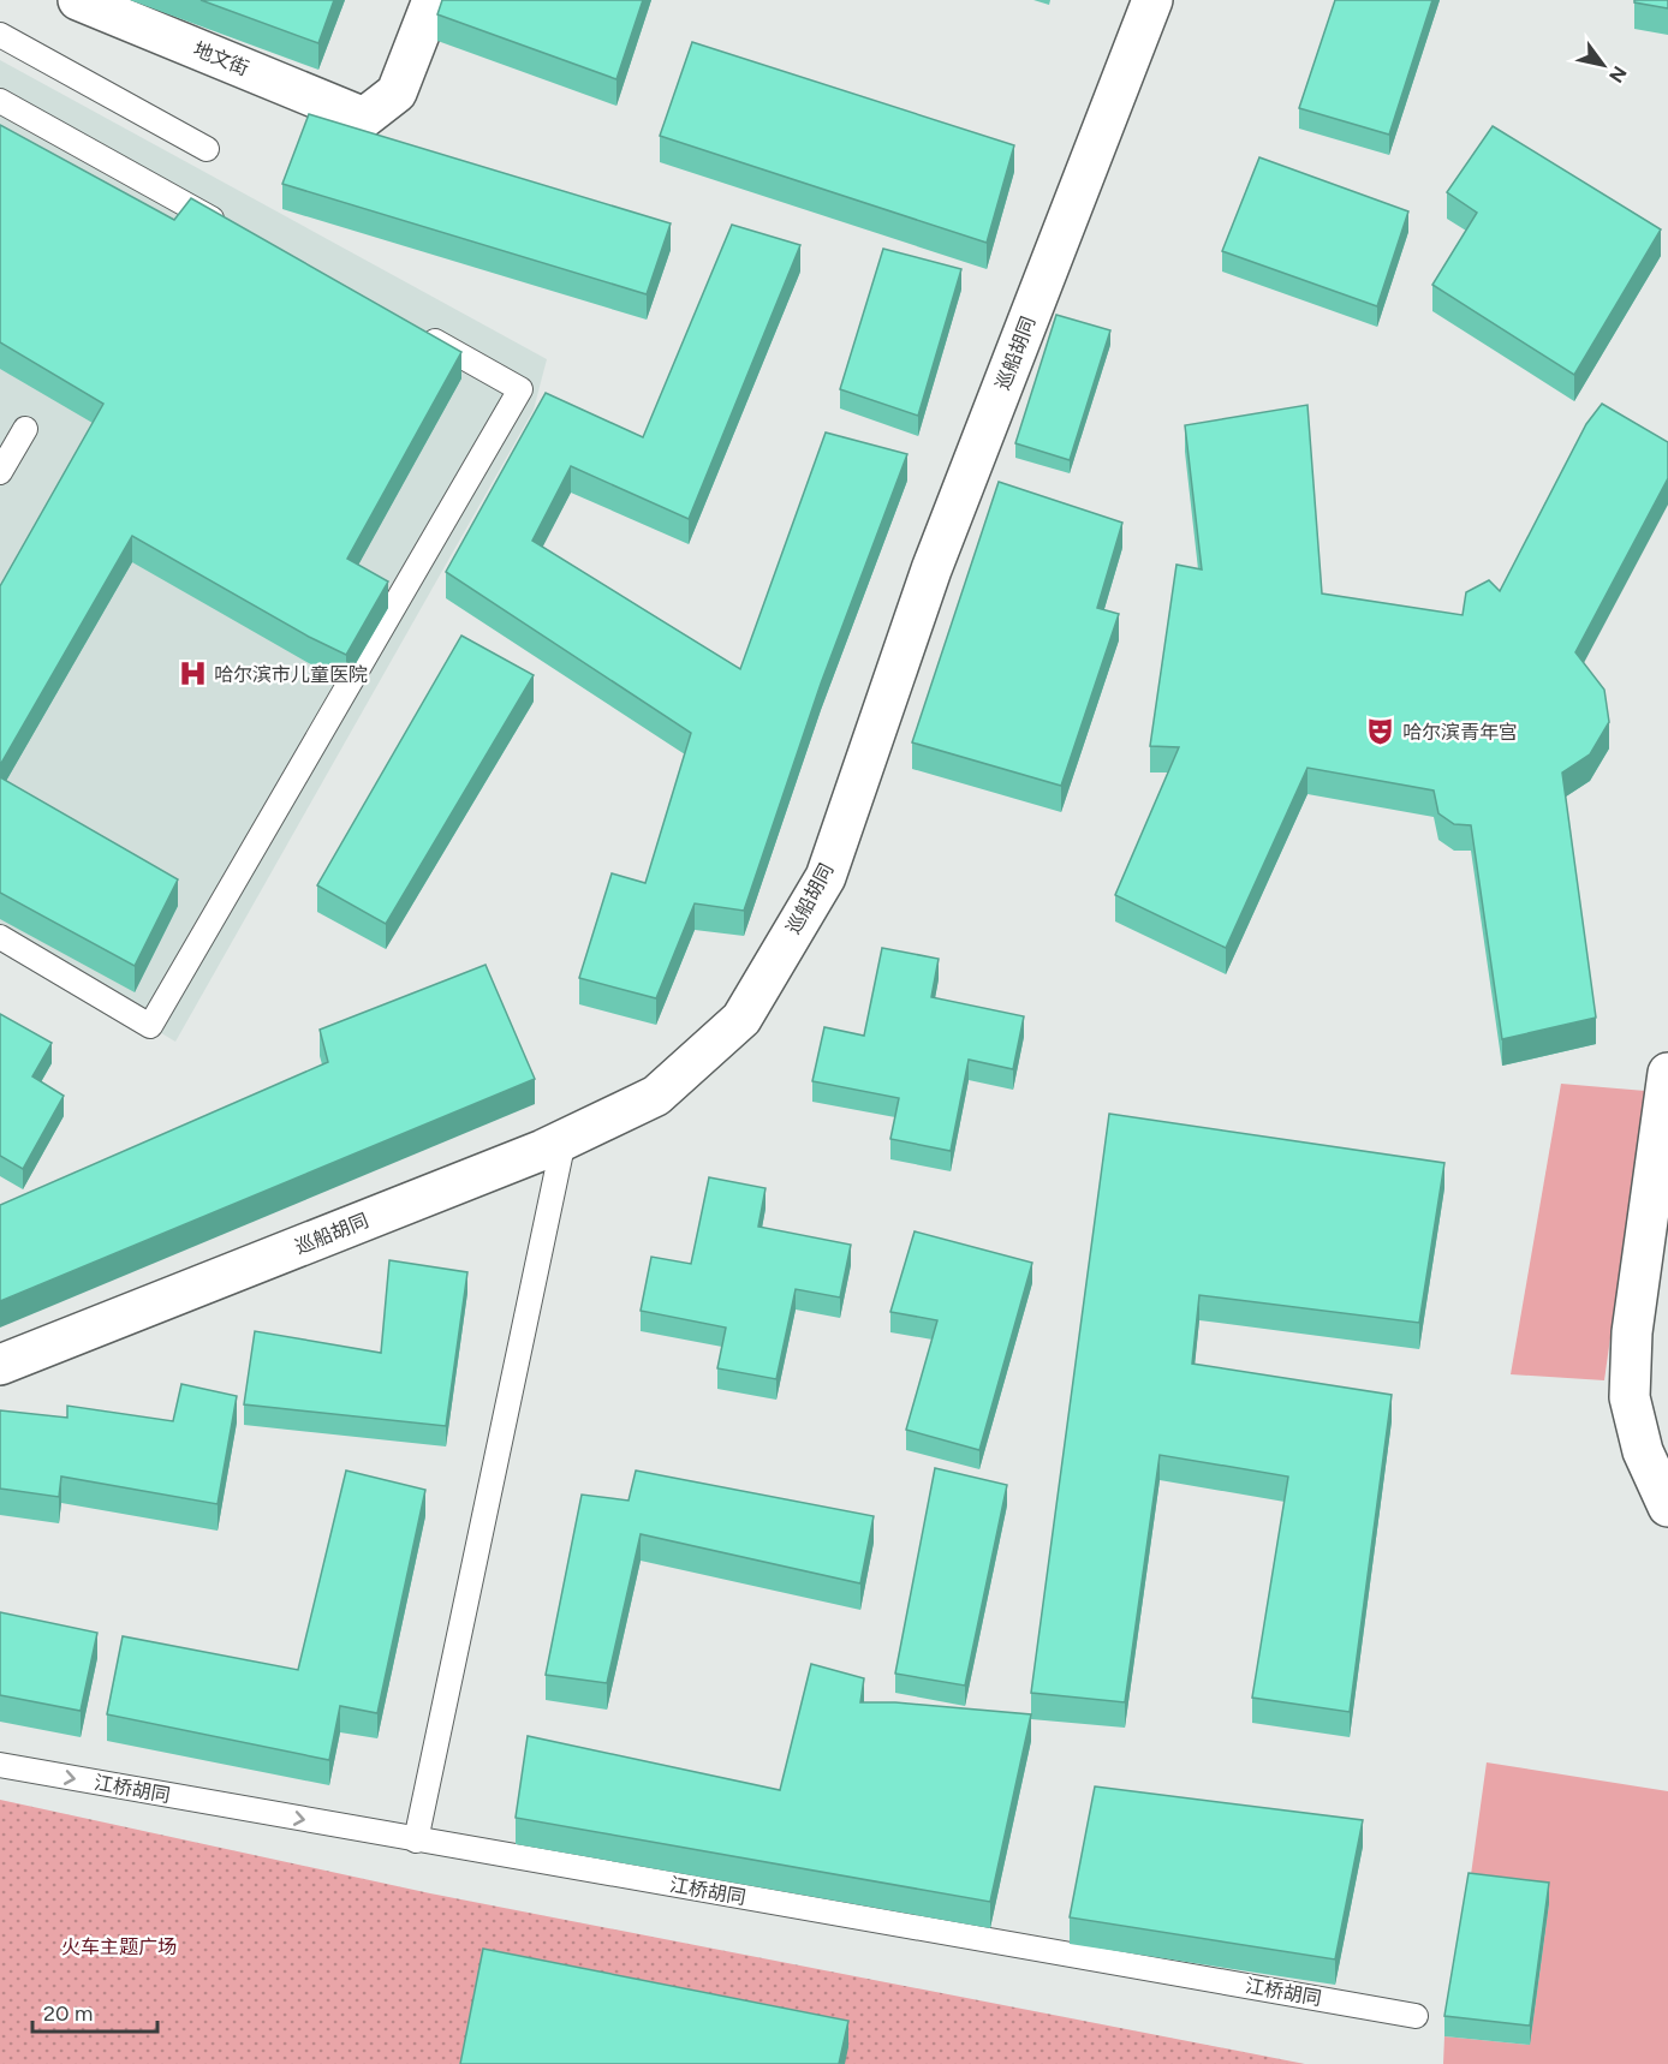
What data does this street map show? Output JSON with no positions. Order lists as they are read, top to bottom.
{
  "streets": {
    "street": ["地文街", "巡船胡同"],
    "lane": ["江桥胡同"]
  },
  "parks": ["火车主题广场"],
  "places": {
    "hospital": ["哈尔滨市儿童医院"],
    "theatre": ["哈尔滨青年宫"]
  },
  "scale_bar": "20 m",
  "north": "bottom right"
}
